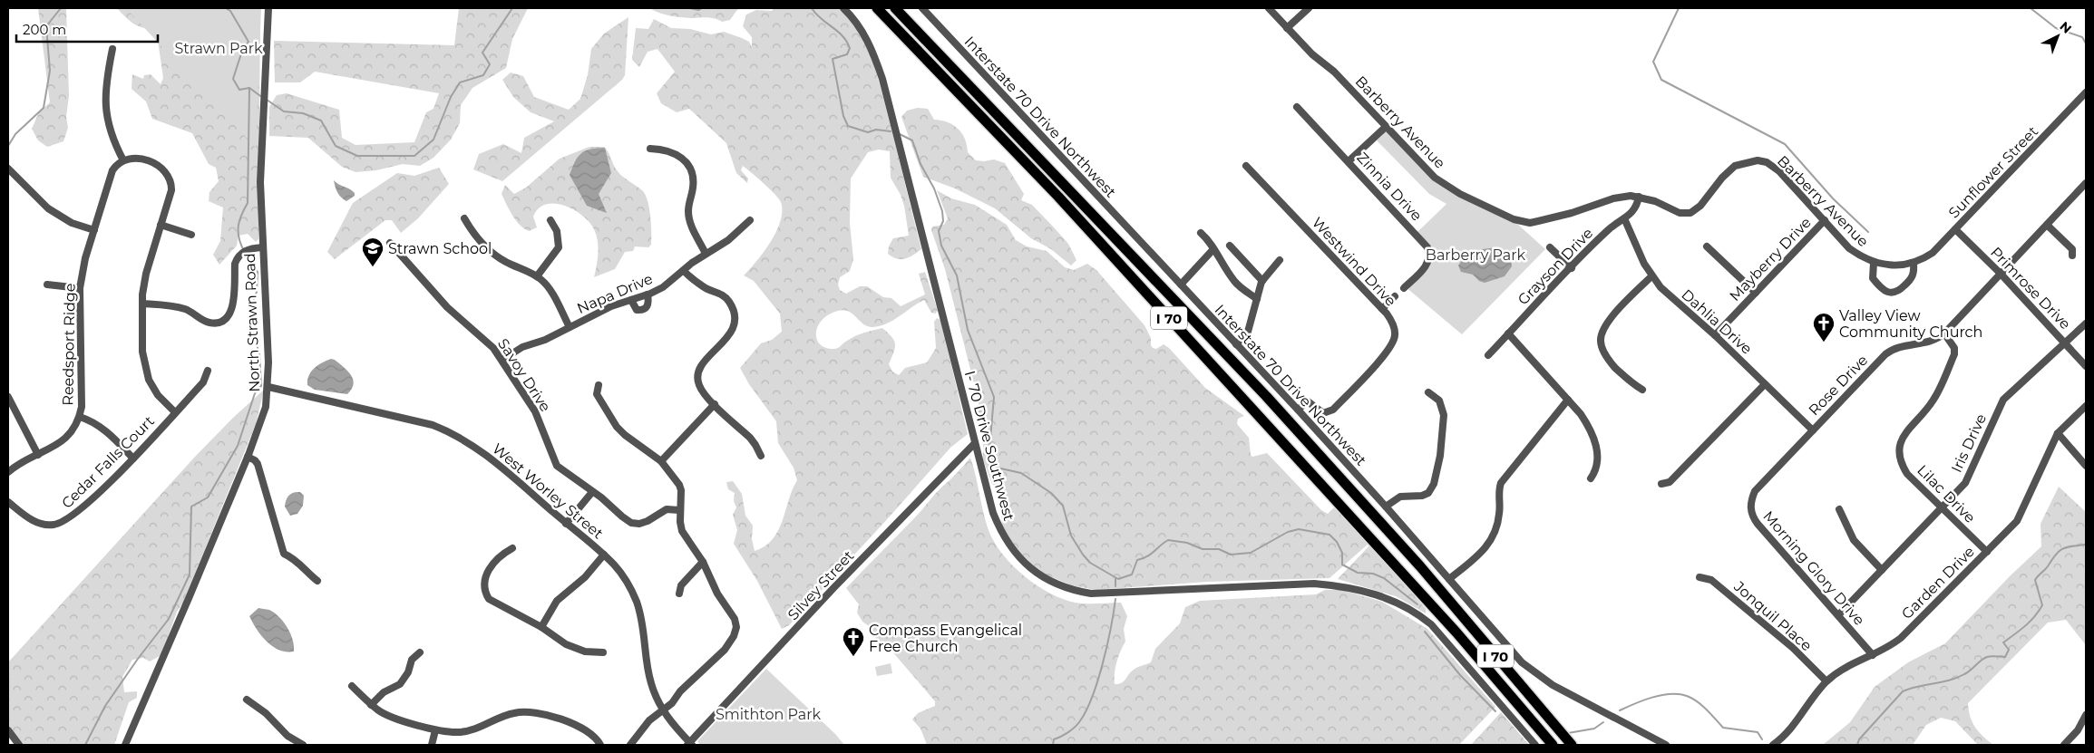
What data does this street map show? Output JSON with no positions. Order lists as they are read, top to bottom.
{
  "streets": {
    "highway": ["I 70"],
    "street": [
      "Interstate 70 Drive Northwest",
      "Barberry Avenue",
      "Sunflower Street",
      "Zinnia Drive",
      "Mayberry Drive",
      "Westwind Drive",
      "Grayson Drive",
      "Primrose Drive",
      "Napa Drive",
      "Dahlia Drive",
      "North Strawn Road",
      "Reedsport Ridge",
      "Savoy Drive",
      "Rose Drive",
      "Iris Drive",
      "I- 70 Drive Southwest",
      "Cedar Falls Court",
      "West Worley Street",
      "Lilac Drive",
      "Morning Glory Drive",
      "Garden Drive",
      "Silvey Street",
      "Jonquil Place"
    ]
  },
  "crossings": [
    ["Interstate 70 Drive Northwest", "Westwind Drive"],
    ["Barberry Avenue", "Sunflower Street"],
    ["Barberry Avenue", "Mayberry Drive"],
    ["Barberry Avenue", "Grayson Drive"],
    ["Sunflower Street", "Primrose Drive"],
    ["Mayberry Drive", "Dahlia Drive"],
    ["Grayson Drive", "Dahlia Drive"],
    ["Primrose Drive", "Rose Drive"],
    ["Primrose Drive", "Iris Drive"],
    ["Napa Drive", "Savoy Drive"],
    ["Dahlia Drive", "Rose Drive"],
    ["North Strawn Road", "West Worley Street"],
    ["Rose Drive", "Lilac Drive"],
    ["Rose Drive", "Morning Glory Drive"],
    ["Iris Drive", "Lilac Drive"],
    ["Iris Drive", "Morning Glory Drive"],
    ["I- 70 Drive Southwest", "Silvey Street"],
    ["West Worley Street", "Silvey Street"],
    ["Lilac Drive", "Garden Drive"],
    ["Morning Glory Drive", "Garden Drive"],
    ["Garden Drive", "Jonquil Place"]
  ],
  "parks": ["Strawn Park", "Barberry Park", "Smithton Park"],
  "places": {
    "school or university": ["Strawn School"],
    "church": ["Valley View Community Church", "Compass Evangelical Free Church"]
  },
  "scale_bar": "200 m",
  "north": "top right"
}
